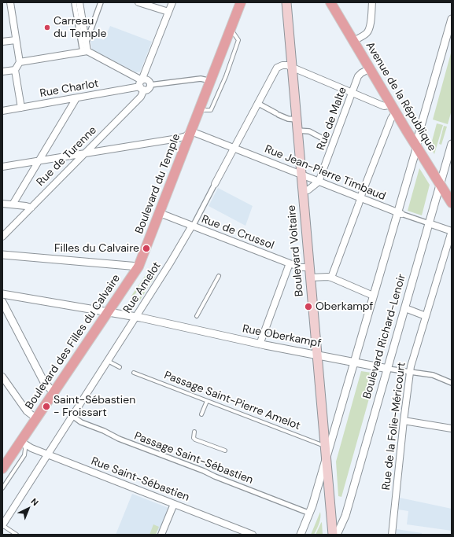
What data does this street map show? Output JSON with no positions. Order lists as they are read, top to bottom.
{
  "streets": {
    "main road": [
      "Avenue de la République",
      "Boulevard du Temple",
      "Boulevard Voltaire",
      "Boulevard des Filles du Calvaire"
    ],
    "street": [
      "Rue Charlot",
      "Rue de Malte",
      "Rue de Turenne",
      "Rue Jean-Pierre Timbaud",
      "Rue de Crussol",
      "Rue Amelot",
      "Rue Oberkampf",
      "Boulevard Richard-Lenoir",
      "Rue de la Folie-Méricourt",
      "Passage Saint-Sébastien",
      "Rue Saint-Sébastien"
    ],
    "lane": ["Passage Saint-Pierre Amelot"]
  },
  "crossings": [
    ["Rue Charlot", "Rue de Turenne"],
    ["Avenue de la République", "Rue de Malte"],
    ["Avenue de la République", "Boulevard Richard-Lenoir"],
    ["Rue de Malte", "Rue Jean-Pierre Timbaud"],
    ["Rue Jean-Pierre Timbaud", "Boulevard du Temple"],
    ["Rue Jean-Pierre Timbaud", "Boulevard Voltaire"],
    ["Rue Jean-Pierre Timbaud", "Rue Amelot"],
    ["Rue Jean-Pierre Timbaud", "Boulevard Richard-Lenoir"],
    ["Rue Jean-Pierre Timbaud", "Rue de la Folie-Méricourt"],
    ["Boulevard du Temple", "Rue de Crussol"],
    ["Boulevard du Temple", "Boulevard des Filles du Calvaire"],
    ["Rue de Crussol", "Boulevard Voltaire"],
    ["Rue de Crussol", "Rue Amelot"],
    ["Boulevard Voltaire", "Rue Amelot"],
    ["Boulevard Voltaire", "Rue Oberkampf"],
    ["Boulevard Voltaire", "Boulevard Richard-Lenoir"],
    ["Boulevard Voltaire", "Passage Saint-Pierre Amelot"],
    ["Rue Amelot", "Rue Oberkampf"],
    ["Rue Amelot", "Passage Saint-Sébastien"],
    ["Rue Amelot", "Rue Saint-Sébastien"],
    ["Rue Oberkampf", "Boulevard Richard-Lenoir"],
    ["Rue Oberkampf", "Boulevard des Filles du Calvaire"],
    ["Rue Oberkampf", "Rue de la Folie-Méricourt"],
    ["Boulevard Richard-Lenoir", "Passage Saint-Sébastien"],
    ["Boulevard des Filles du Calvaire", "Rue Saint-Sébastien"]
  ],
  "places": [
    "Carreau du Temple",
    "Filles du Calvaire",
    "Oberkampf",
    "Saint-Sébastien - Froissart"
  ],
  "north": "top right"
}
